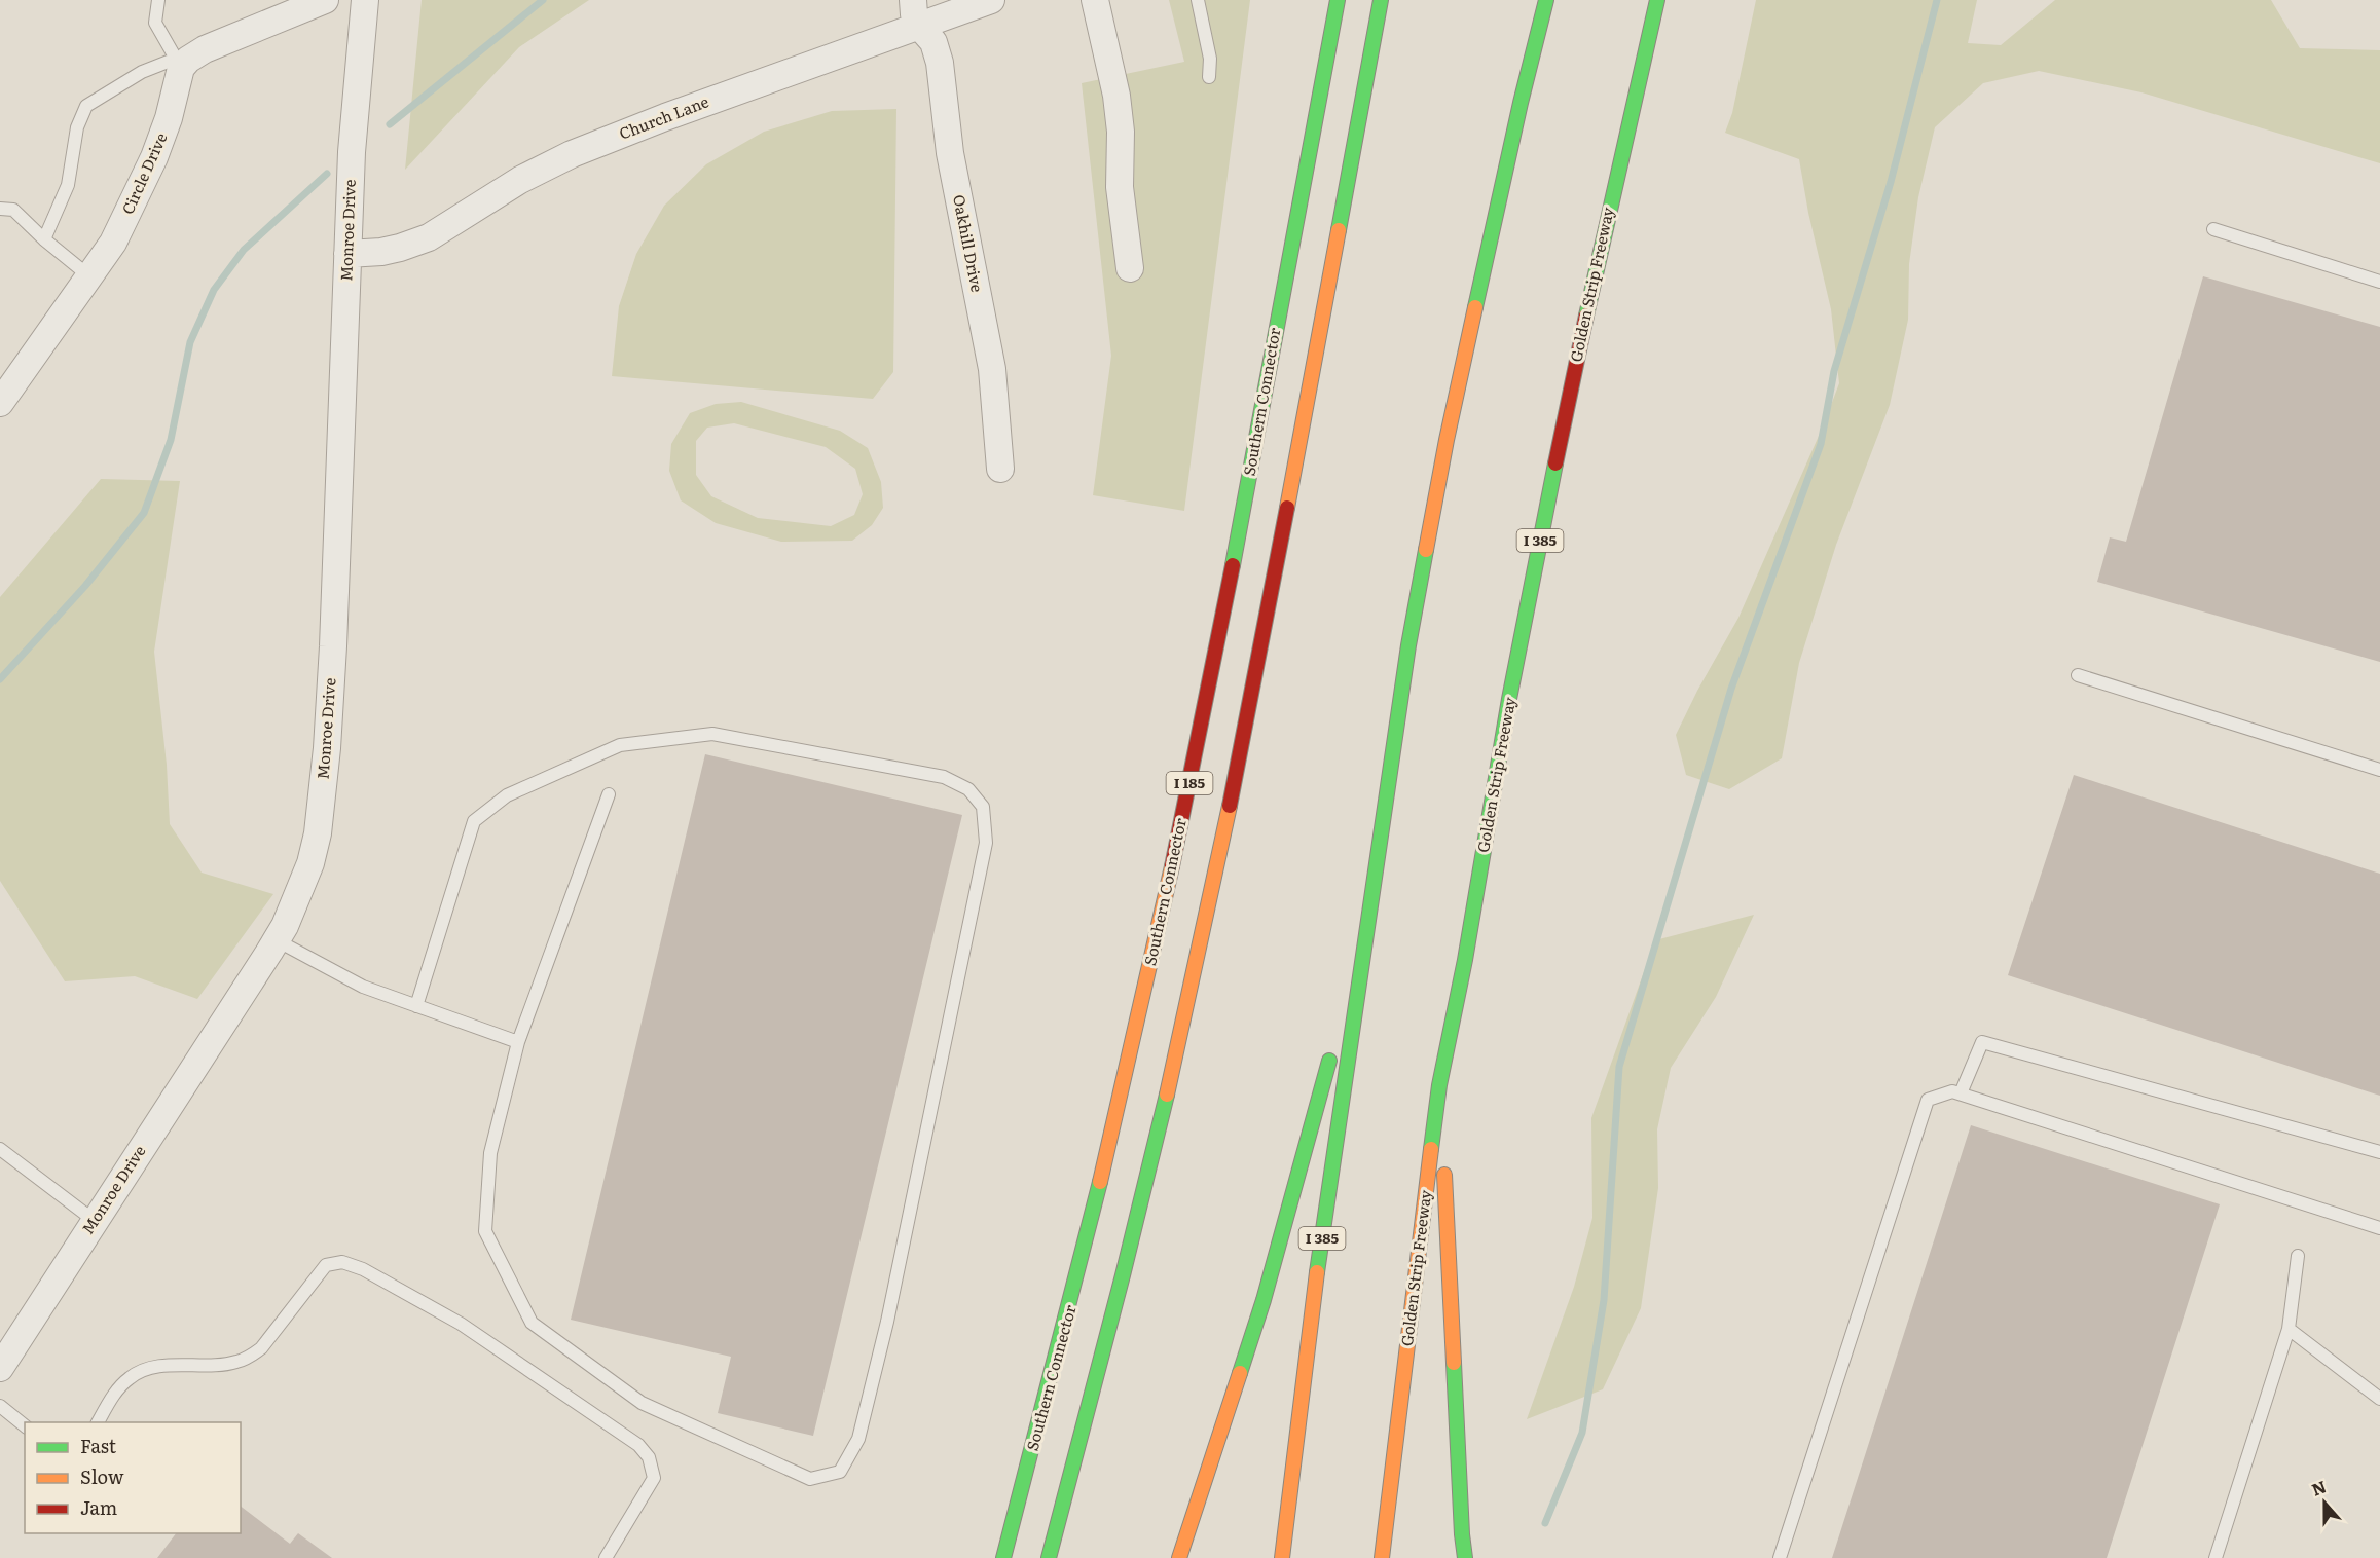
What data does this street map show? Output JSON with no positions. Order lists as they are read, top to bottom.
{
  "streets": {
    "highway": [
      "Golden Strip Freeway",
      "Southern Connector",
      "I 385",
      "I 185"
    ],
    "street": [
      "Church Lane",
      "Circle Drive",
      "Monroe Drive",
      "Oakhill Drive"
    ]
  },
  "crossings": [
    ["Church Lane", "Monroe Drive"],
    ["Church Lane", "Oakhill Drive"]
  ],
  "legend": ["Fast", "Slow", "Jam"],
  "north": "top"
}
